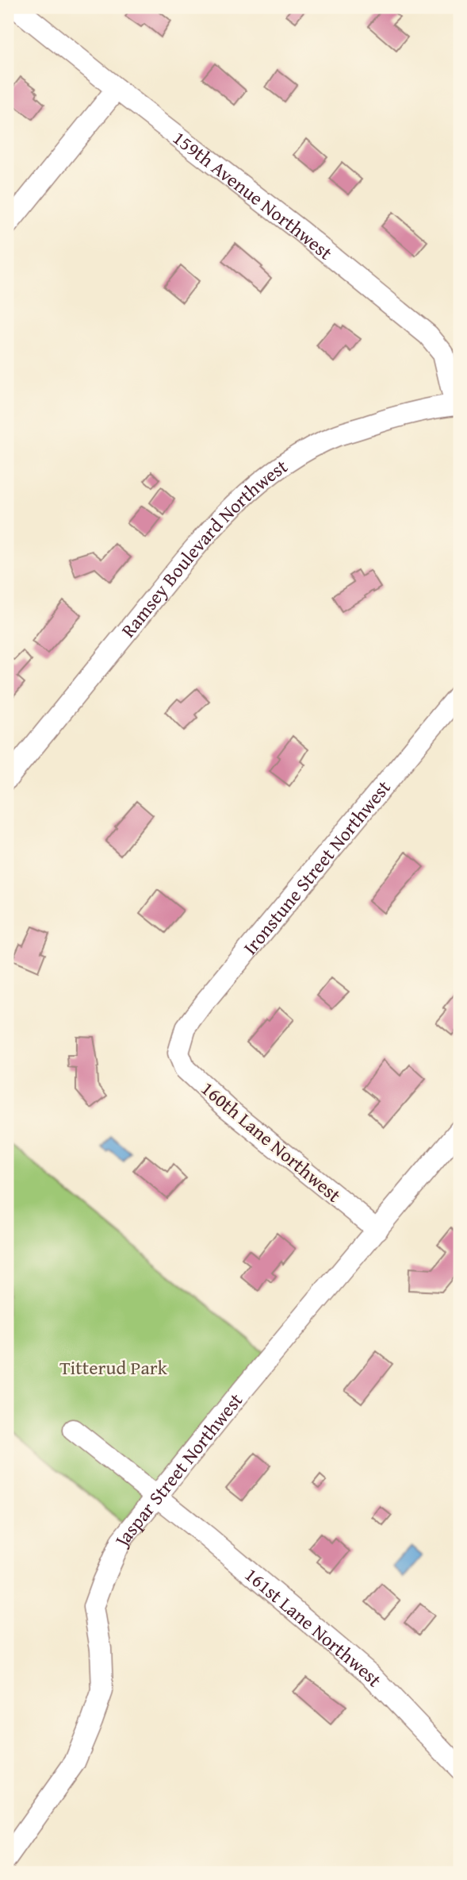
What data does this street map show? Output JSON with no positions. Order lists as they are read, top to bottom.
{
  "streets": {
    "street": [
      "159th Avenue Northwest",
      "Ramsey Boulevard Northwest",
      "Ironstune Street Northwest",
      "160th Lane Northwest",
      "Jaspar Street Northwest",
      "161st Lane Northwest"
    ]
  },
  "crossings": [
    ["159th Avenue Northwest", "Ramsey Boulevard Northwest"],
    ["Ironstune Street Northwest", "160th Lane Northwest"],
    ["160th Lane Northwest", "Jaspar Street Northwest"],
    ["Jaspar Street Northwest", "161st Lane Northwest"]
  ],
  "parks": ["Titterud Park"]
}
